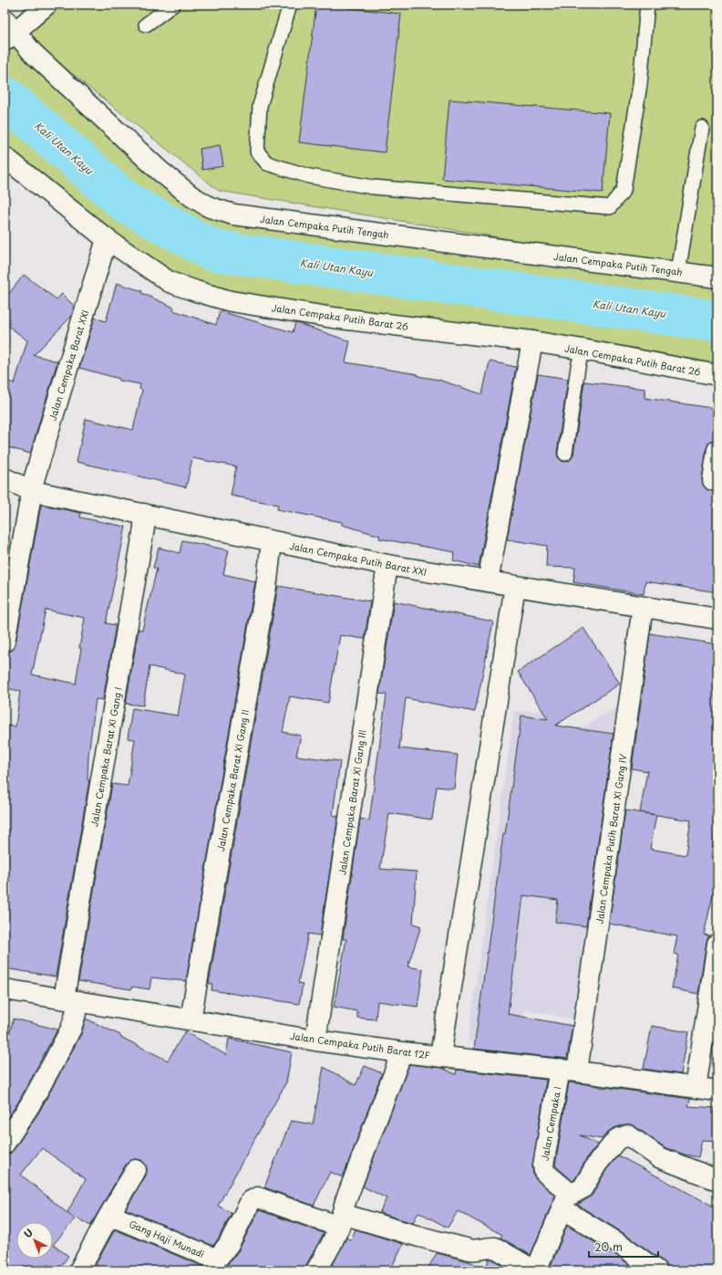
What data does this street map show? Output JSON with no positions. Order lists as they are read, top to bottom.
{
  "streets": {
    "street": [
      "Jalan Cempaka Putih Tengah",
      "Jalan Cempaka Putih Barat 26",
      "Jalan Cempaka Barat XXI",
      "Jalan Cempaka Putih Barat XXI",
      "Jalan Cempaka Barat XI Gang I",
      "Jalan Cempaka Barat XI Gang II",
      "Jalan Cempaka Barat XI Gang III",
      "Jalan Cempaka Putih Barat XI Gang IV",
      "Jalan Cempaka Putih Barat 12F",
      "Jalan Cempaka I",
      "Gang Haji Munadi"
    ]
  },
  "crossings": [
    ["Jalan Cempaka Putih Barat 26", "Jalan Cempaka Barat XXI"],
    ["Jalan Cempaka Barat XXI", "Jalan Cempaka Putih Barat XXI"],
    ["Jalan Cempaka Putih Barat XXI", "Jalan Cempaka Barat XI Gang I"],
    ["Jalan Cempaka Putih Barat XXI", "Jalan Cempaka Barat XI Gang II"],
    ["Jalan Cempaka Putih Barat XXI", "Jalan Cempaka Barat XI Gang III"],
    ["Jalan Cempaka Putih Barat XXI", "Jalan Cempaka Putih Barat XI Gang IV"],
    ["Jalan Cempaka Barat XI Gang I", "Jalan Cempaka Putih Barat 12F"],
    ["Jalan Cempaka Barat XI Gang II", "Jalan Cempaka Putih Barat 12F"],
    ["Jalan Cempaka Barat XI Gang III", "Jalan Cempaka Putih Barat 12F"],
    ["Jalan Cempaka Putih Barat XI Gang IV", "Jalan Cempaka Putih Barat 12F"],
    ["Jalan Cempaka Putih Barat XI Gang IV", "Jalan Cempaka I"],
    ["Jalan Cempaka Putih Barat 12F", "Jalan Cempaka I"]
  ],
  "water": ["Kali Utan Kayu"],
  "scale_bar": "20 m",
  "north": "top left"
}
